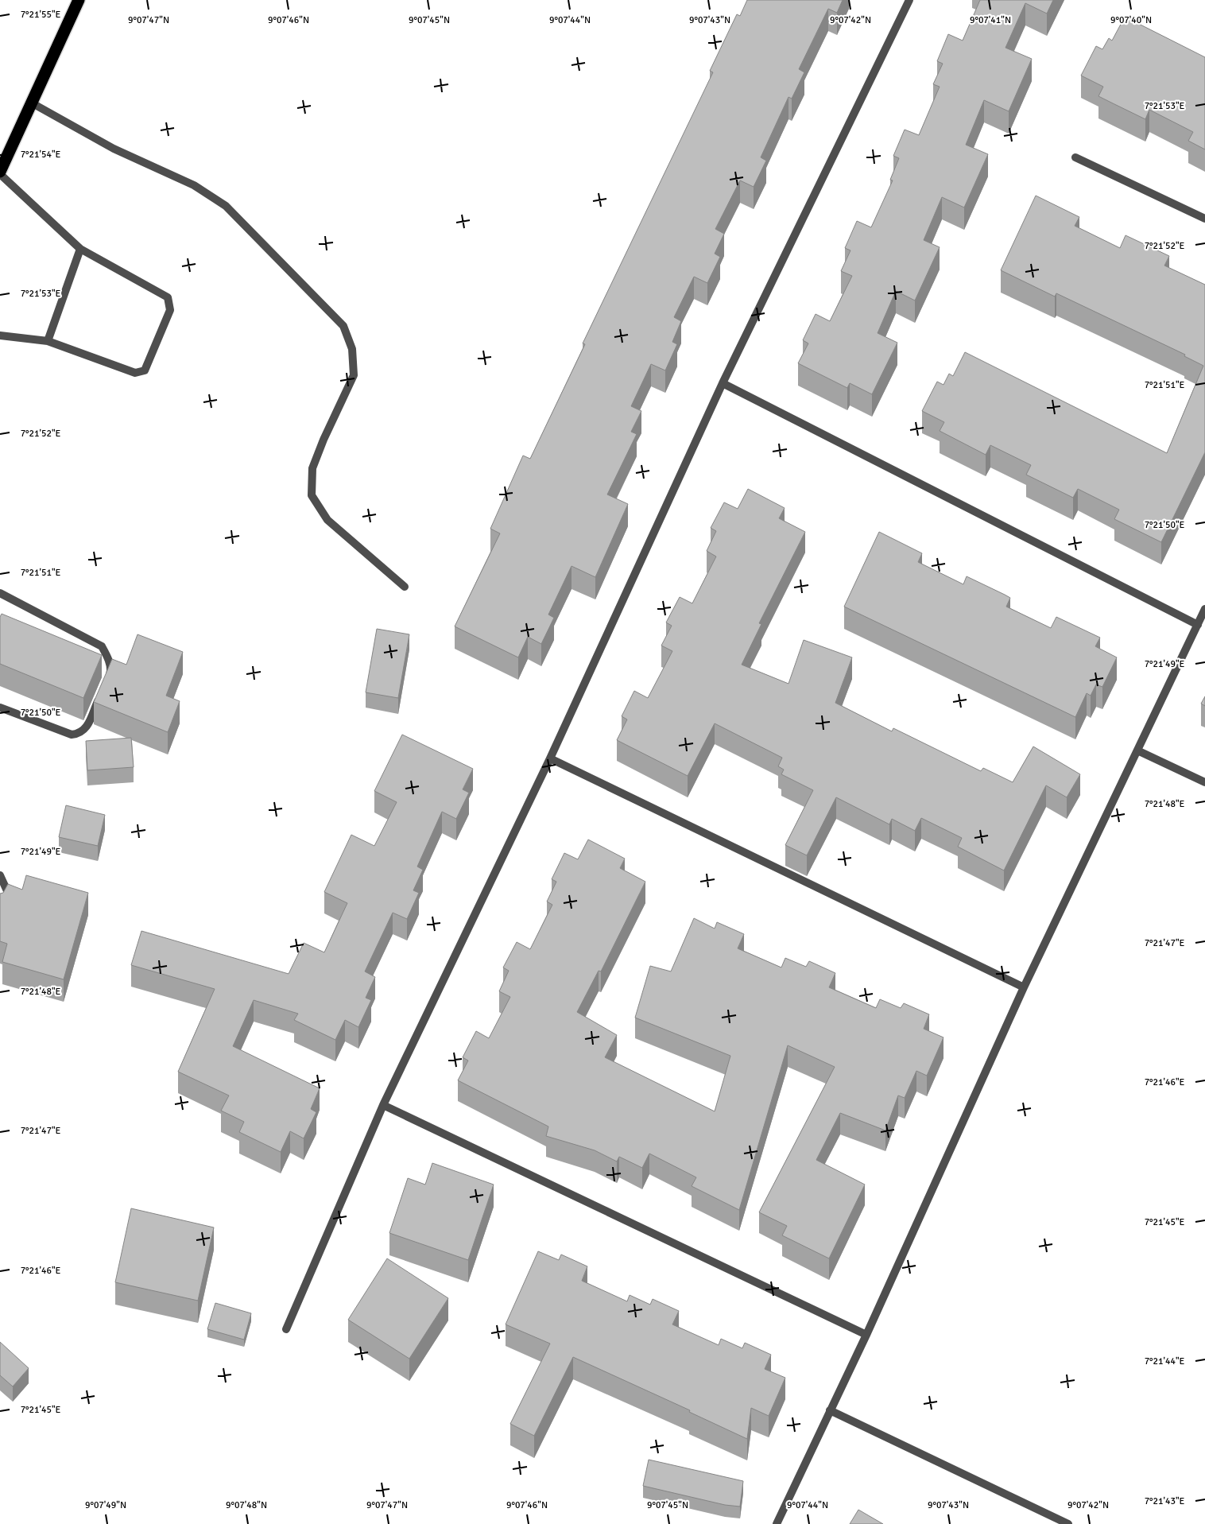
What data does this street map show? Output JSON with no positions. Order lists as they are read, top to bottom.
{
  "coordinates": [
    "7°21'55\"E",
    "9°07'41\"N",
    "9°07'40\"N",
    "9°07'47\"N",
    "9°07'46\"N",
    "9°07'45\"N",
    "9°07'44\"N",
    "9°07'43\"N",
    "9°07'42\"N",
    "7°21'53\"E",
    "7°21'54\"E",
    "7°21'52\"E",
    "7°21'51\"E",
    "7°21'50\"E",
    "7°21'49\"E",
    "7°21'48\"E",
    "7°21'47\"E",
    "7°21'46\"E",
    "7°21'45\"E",
    "7°21'44\"E",
    "7°21'43\"E",
    "9°07'49\"N",
    "9°07'48\"N"
  ]
}
